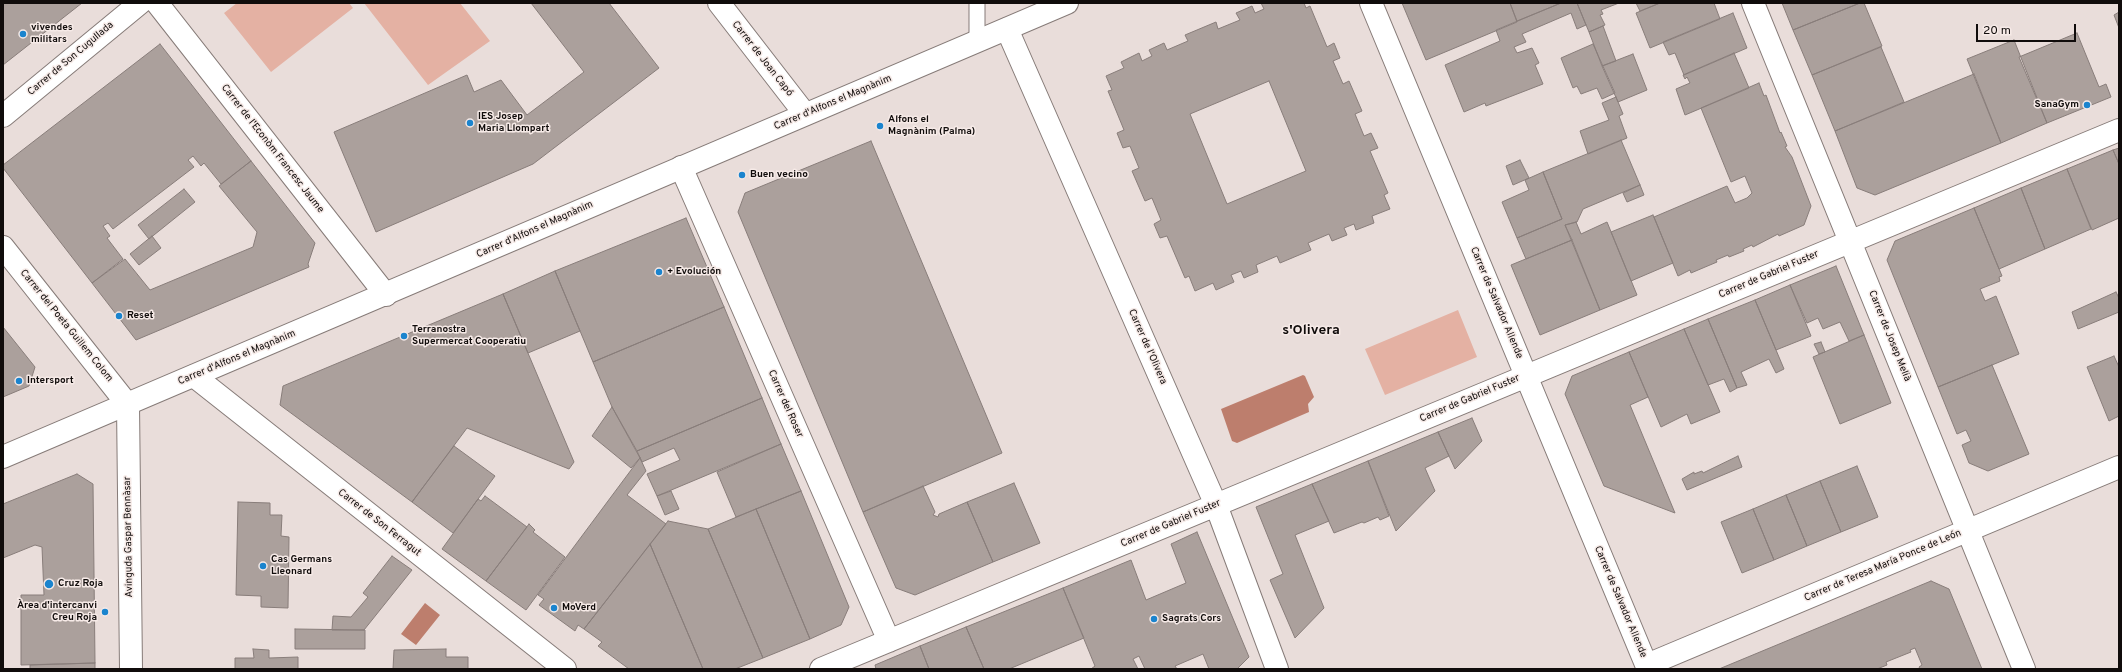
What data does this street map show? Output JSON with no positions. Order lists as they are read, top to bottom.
{
  "streets": {
    "street": [
      "Carrer de Son Cugullada",
      "Carrer de Joan Capó",
      "Carrer d'Alfons el Magnànim",
      "Carrer de l'Econòm Francesc Jaume",
      "Carrer de Gabriel Fuster",
      "Carrer de Salvador Allende",
      "Carrer del Poeta Guillem Colom",
      "Carrer de Josep Melià",
      "Carrer de l'Olivera",
      "Carrer del Roser",
      "Carrer de Son Ferragut",
      "Avinguda Gaspar Bennàsar",
      "Carrer de Teresa María Ponce de León"
    ]
  },
  "crossings": [
    ["Carrer de Joan Capó", "Carrer d'Alfons el Magnànim"],
    ["Carrer d'Alfons el Magnànim", "Carrer de l'Econòm Francesc Jaume"],
    ["Carrer d'Alfons el Magnànim", "Carrer del Poeta Guillem Colom"],
    ["Carrer d'Alfons el Magnànim", "Carrer de l'Olivera"],
    ["Carrer d'Alfons el Magnànim", "Carrer del Roser"],
    ["Carrer d'Alfons el Magnànim", "Carrer de Son Ferragut"],
    ["Carrer d'Alfons el Magnànim", "Avinguda Gaspar Bennàsar"],
    ["Carrer de Gabriel Fuster", "Carrer de Salvador Allende"],
    ["Carrer de Gabriel Fuster", "Carrer de Josep Melià"],
    ["Carrer de Gabriel Fuster", "Carrer de l'Olivera"],
    ["Carrer de Gabriel Fuster", "Carrer del Roser"],
    ["Carrer de Salvador Allende", "Carrer de Teresa María Ponce de León"],
    ["Carrer del Poeta Guillem Colom", "Avinguda Gaspar Bennàsar"],
    ["Carrer de Josep Melià", "Carrer de Teresa María Ponce de León"]
  ],
  "districts": ["s'Olivera"],
  "places": [
    "vivendes militars",
    "SanaGym",
    "IES Josep Maria Llompart",
    "Alfons el Magnànim (Palma)",
    "Buen vecino",
    "+ Evolución",
    "Reset",
    "Terranostra Supermercat Cooperatiu",
    "Intersport",
    "Cas Germans Lleonard",
    "Cruz Roja",
    "MoVerd",
    "Àrea d'intercanvi Creu Roja",
    "Sagrats Cors"
  ],
  "scale_bar": "20 m"
}
